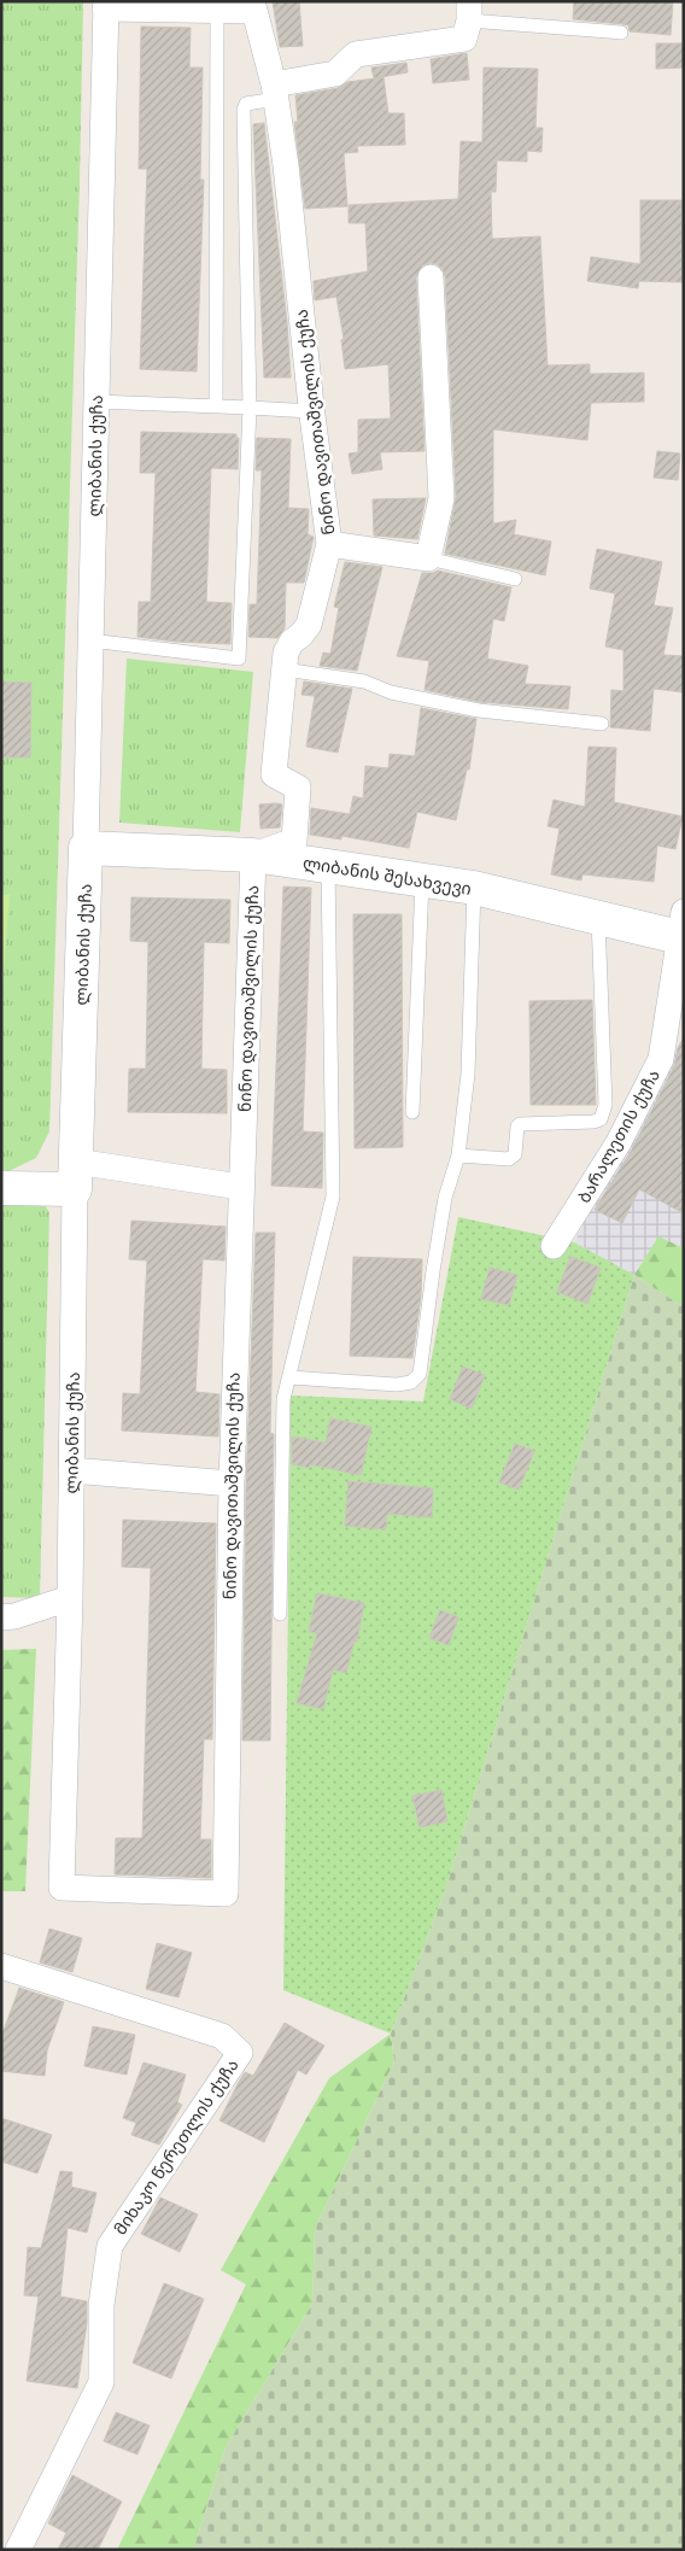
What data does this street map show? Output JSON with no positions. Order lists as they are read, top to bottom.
{
  "streets": {
    "street": [
      "ნინო დავითაშვილის ქუჩა",
      "ლიბანის ქუჩა",
      "ლიბანის შესახვევი",
      "ბარალეთის ქუჩა",
      "მიხაკო წერეთლის ქუჩა"
    ]
  },
  "crossings": [
    ["ნინო დავითაშვილის ქუჩა", "ლიბანის ქუჩა"],
    ["ნინო დავითაშვილის ქუჩა", "ლიბანის შესახვევი"],
    ["ლიბანის ქუჩა", "ლიბანის შესახვევი"],
    ["ლიბანის შესახვევი", "ბარალეთის ქუჩა"]
  ]
}
